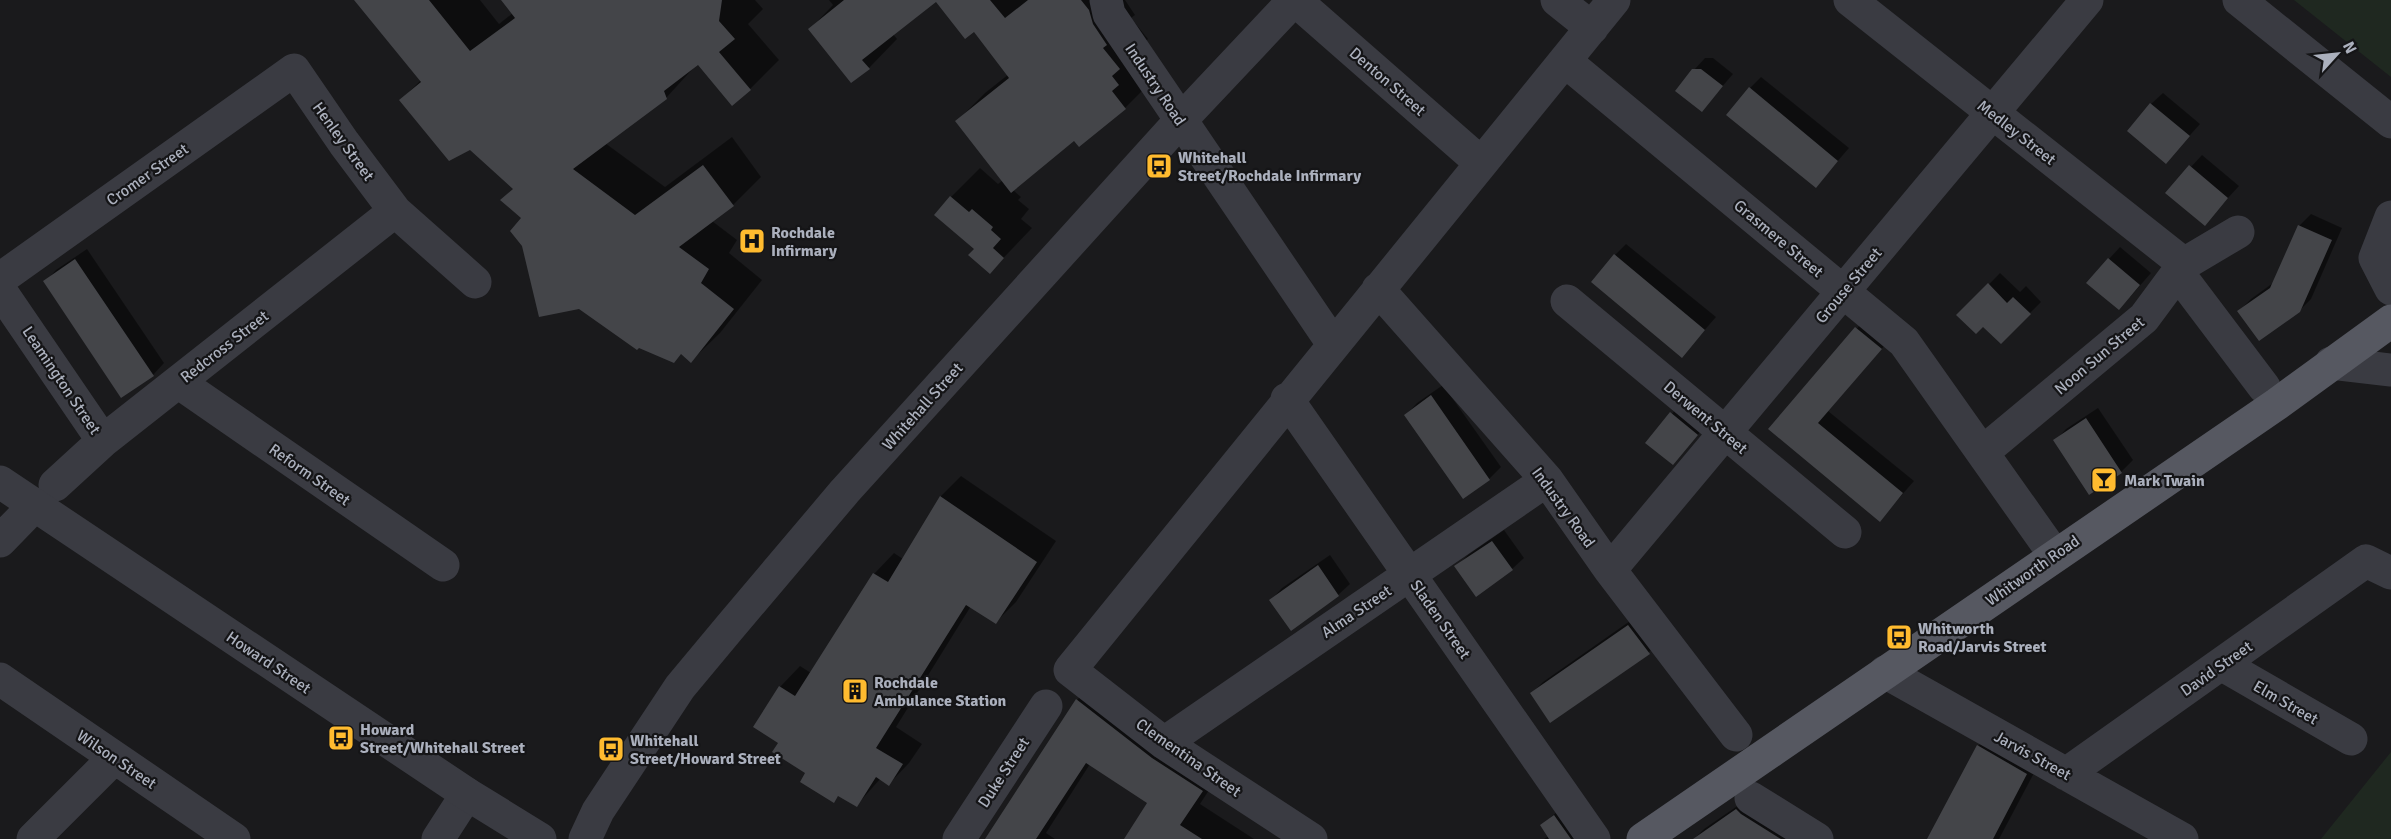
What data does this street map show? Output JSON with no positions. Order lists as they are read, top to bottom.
{
  "streets": {
    "main road": ["Whitworth Road"],
    "street": [
      "Denton Street",
      "Industry Road",
      "Medley Street",
      "Henley Street",
      "Cromer Street",
      "Grasmere Street",
      "Grouse Street",
      "Redcross Street",
      "Noon Sun Street",
      "Leamington Street",
      "Whitehall Street",
      "Derwent Street",
      "Reform Street",
      "Alma Street",
      "Sladen Street",
      "Howard Street",
      "David Street",
      "Elm Street",
      "Jarvis Street",
      "Clementina Street",
      "Wilson Street",
      "Duke Street"
    ]
  },
  "crossings": [
    ["Denton Street", "Whitehall Street"],
    ["Industry Road", "Grouse Street"],
    ["Industry Road", "Whitehall Street"],
    ["Industry Road", "Alma Street"],
    ["Medley Street", "Grouse Street"],
    ["Medley Street", "Noon Sun Street"],
    ["Henley Street", "Cromer Street"],
    ["Henley Street", "Redcross Street"],
    ["Grasmere Street", "Grouse Street"],
    ["Grasmere Street", "Noon Sun Street"],
    ["Grasmere Street", "Whitworth Road"],
    ["Grouse Street", "Derwent Street"],
    ["Redcross Street", "Leamington Street"],
    ["Redcross Street", "Reform Street"],
    ["Redcross Street", "Howard Street"],
    ["Whitworth Road", "Jarvis Street"],
    ["Alma Street", "Sladen Street"],
    ["Alma Street", "Clementina Street"],
    ["Sladen Street", "Clementina Street"],
    ["David Street", "Elm Street"],
    ["David Street", "Jarvis Street"]
  ],
  "places": {
    "bus stop": [
      "Whitehall Street/Rochdale Infirmary",
      "Whitworth Road/Jarvis Street",
      "Howard Street/Whitehall Street",
      "Whitehall Street/Howard Street"
    ],
    "hospital": ["Rochdale Infirmary"],
    "bar": ["Mark Twain"],
    "building": ["Rochdale Ambulance Station"]
  },
  "north": "top right"
}
